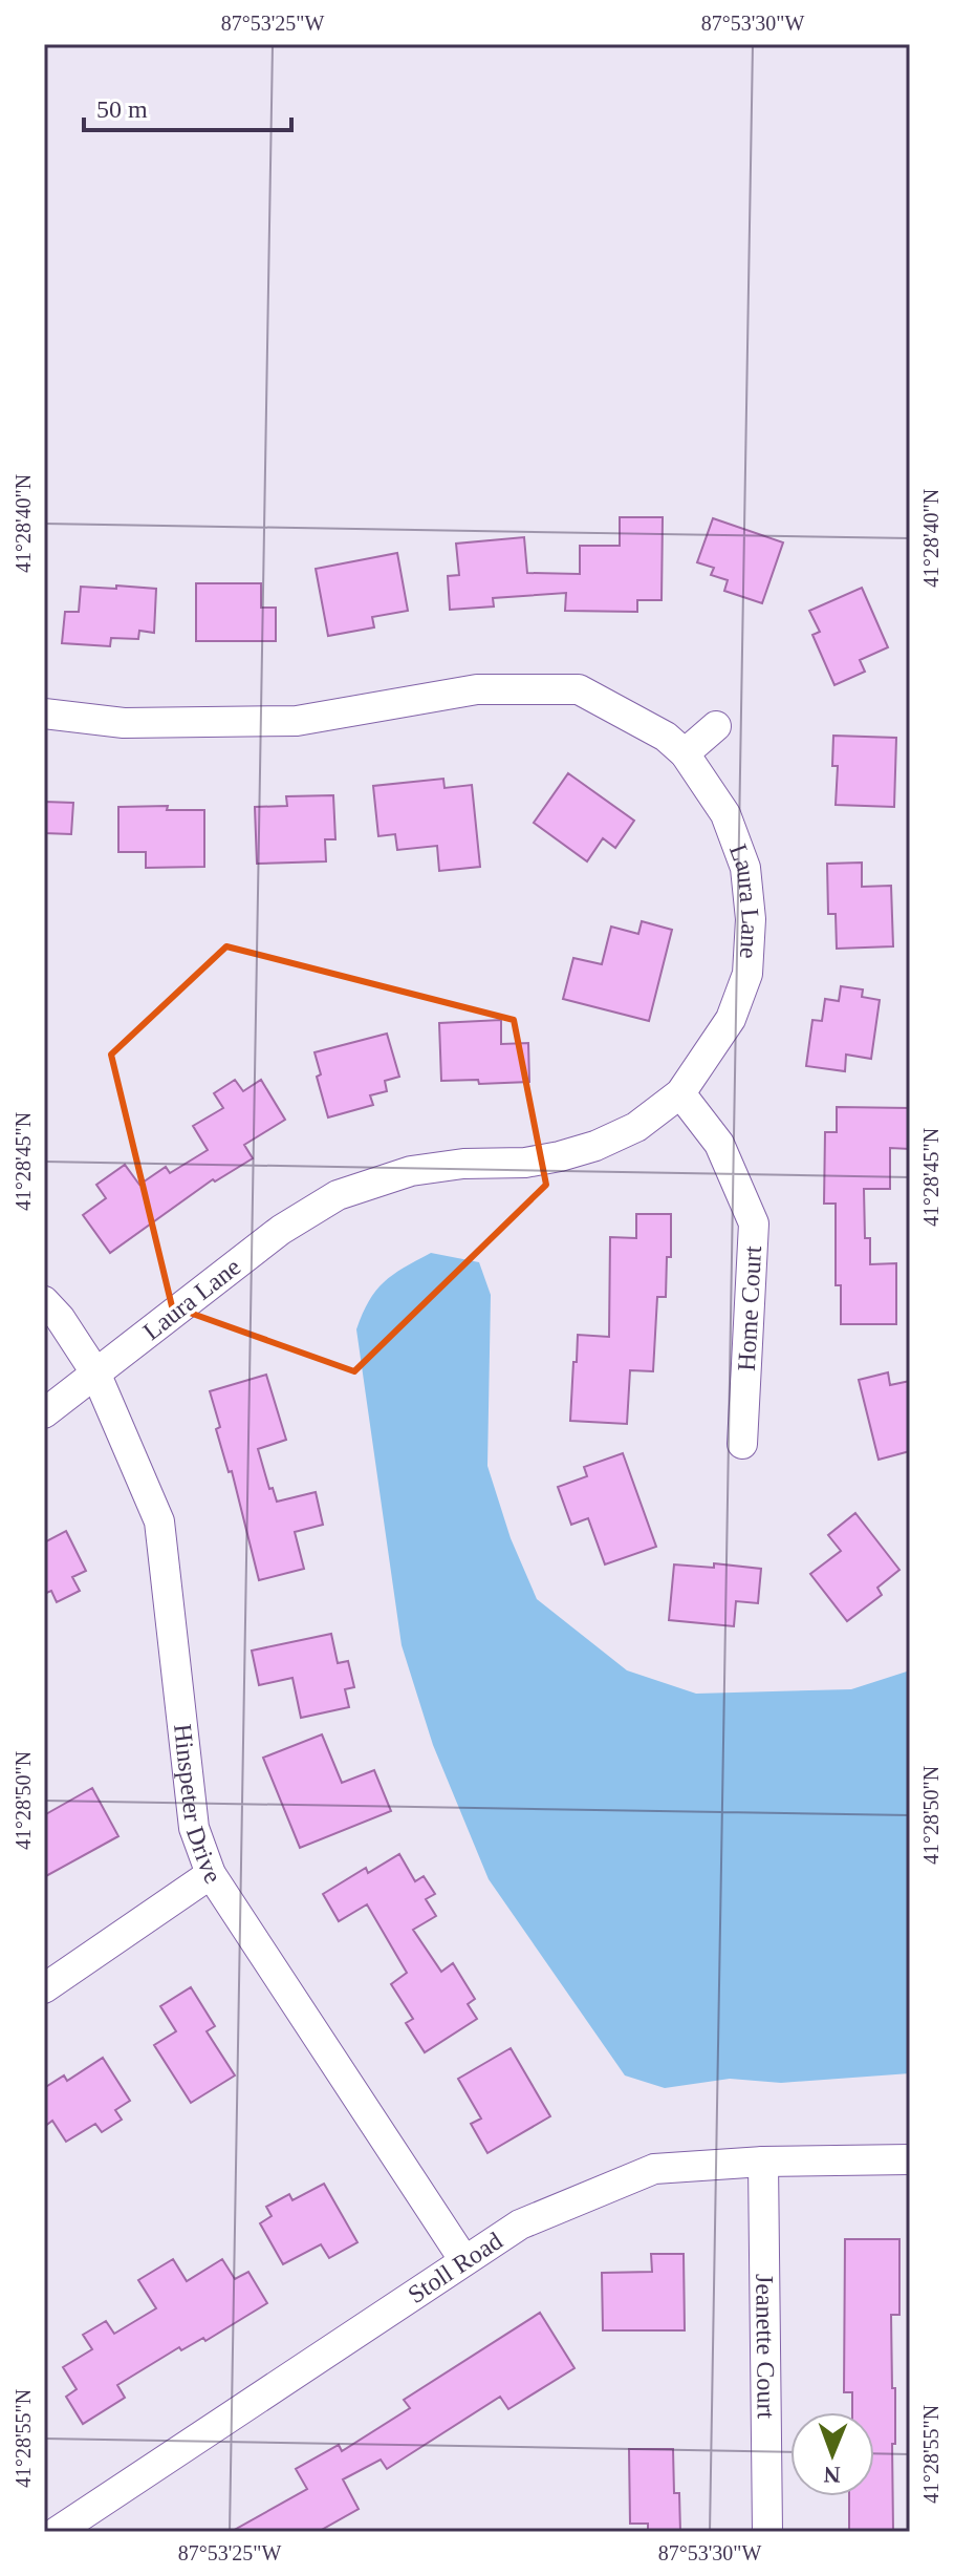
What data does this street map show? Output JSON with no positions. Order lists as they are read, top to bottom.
{
  "streets": {
    "street": [
      "Laura Lane",
      "Home Court",
      "Hinspeter Drive",
      "Stoll Road",
      "Jeanette Court"
    ]
  },
  "crossings": [
    ["Laura Lane", "Home Court"],
    ["Laura Lane", "Hinspeter Drive"],
    ["Hinspeter Drive", "Stoll Road"],
    ["Stoll Road", "Jeanette Court"]
  ],
  "scale_bar": "50 m",
  "north": "bottom",
  "coordinates": [
    "87°53'25\"W",
    "87°53'30\"W",
    "41°28'40\"N",
    "41°28'45\"N",
    "41°28'50\"N",
    "41°28'55\"N"
  ]
}
